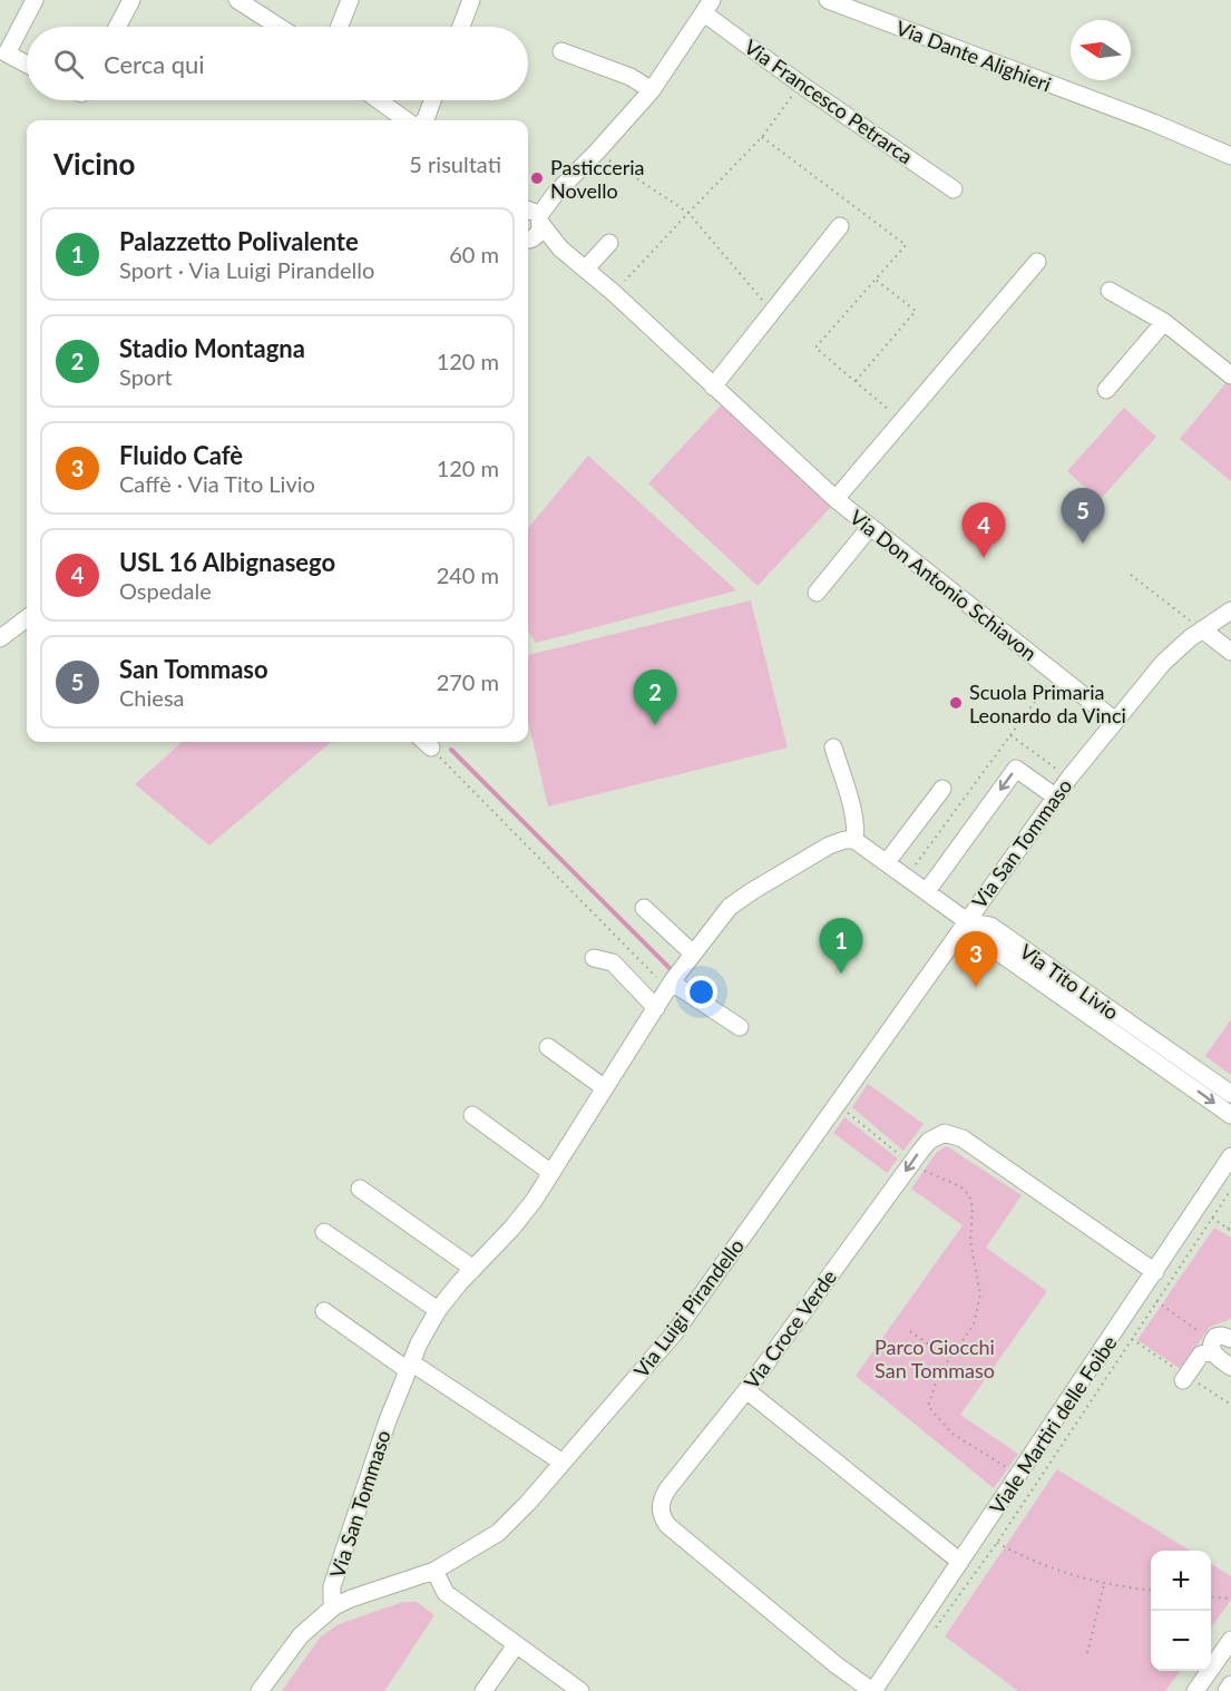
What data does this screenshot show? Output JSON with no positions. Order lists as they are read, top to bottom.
{
  "streets": {
    "street": [
      "Via Dante Alighieri",
      "Via Francesco Petrarca",
      "Via Don Antonio Schiavon",
      "Via San Tommaso",
      "Via Tito Livio",
      "Via Luigi Pirandello",
      "Via Croce Verde",
      "Viale Martiri delle Foibe"
    ]
  },
  "crossings": [
    ["Via Francesco Petrarca", "Via Don Antonio Schiavon"],
    ["Via Don Antonio Schiavon", "Via San Tommaso"],
    ["Via San Tommaso", "Via Tito Livio"],
    ["Via San Tommaso", "Via Luigi Pirandello"],
    ["Via Tito Livio", "Via Luigi Pirandello"],
    ["Via Croce Verde", "Viale Martiri delle Foibe"]
  ],
  "parks": ["Parco Giocchi San Tommaso"],
  "places": ["Pasticceria Novello", "Scuola Primaria Leonardo da Vinci"],
  "north": "left",
  "page": {
    "search": "Cerca qui",
    "heading": ["Vicino", "5 risultati"],
    "list": [
      {
        "mark": "1",
        "name": "Palazzetto Polivalente",
        "note": "Sport · Via Luigi Pirandello",
        "value": "60 m"
      },
      {
        "mark": "2",
        "name": "Stadio Montagna",
        "note": "Sport",
        "value": "120 m"
      },
      {
        "mark": "3",
        "name": "Fluido Cafè",
        "note": "Caffè · Via Tito Livio",
        "value": "120 m"
      },
      {
        "mark": "4",
        "name": "USL 16 Albignasego",
        "note": "Ospedale",
        "value": "240 m"
      },
      {
        "mark": "5",
        "name": "San Tommaso",
        "note": "Chiesa",
        "value": "270 m"
      }
    ],
    "pins": [
      "5",
      "4",
      "2",
      "1",
      "3"
    ],
    "map_buttons": ["+", "−"]
  }
}
